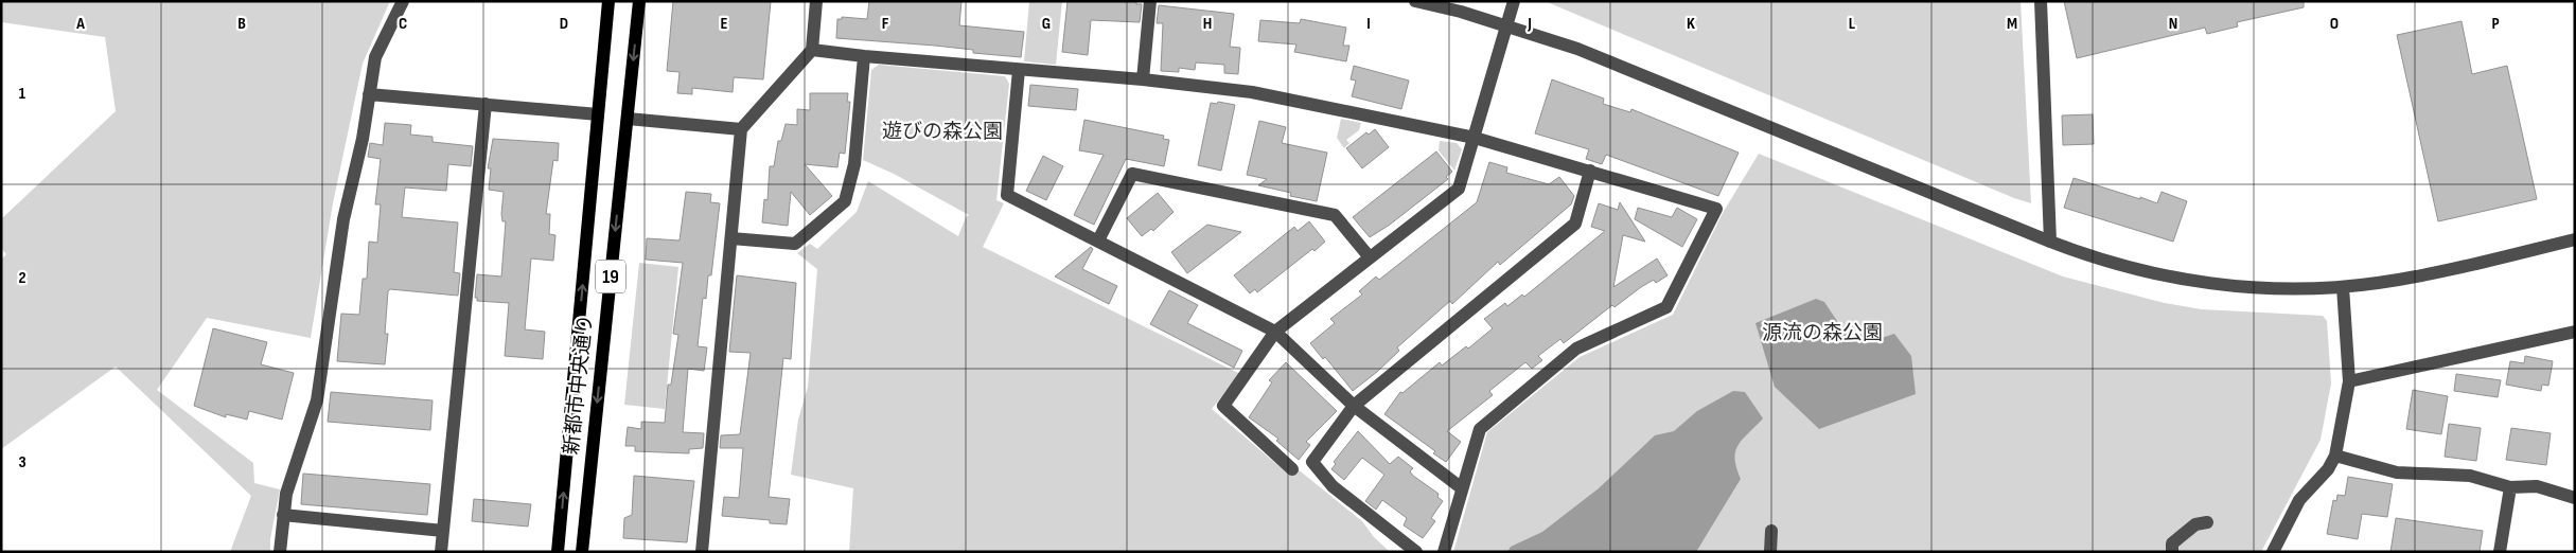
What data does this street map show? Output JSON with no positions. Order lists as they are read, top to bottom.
{
  "streets": {
    "main road": ["19", "新都市中央通り"]
  },
  "parks": ["遊びの森公園", "源流の森公園"],
  "grid": {
    "columns": [
      "A",
      "B",
      "C",
      "D",
      "E",
      "F",
      "G",
      "H",
      "I",
      "J",
      "K",
      "L",
      "M",
      "N",
      "O",
      "P"
    ],
    "rows": ["1", "2", "3"]
  }
}
